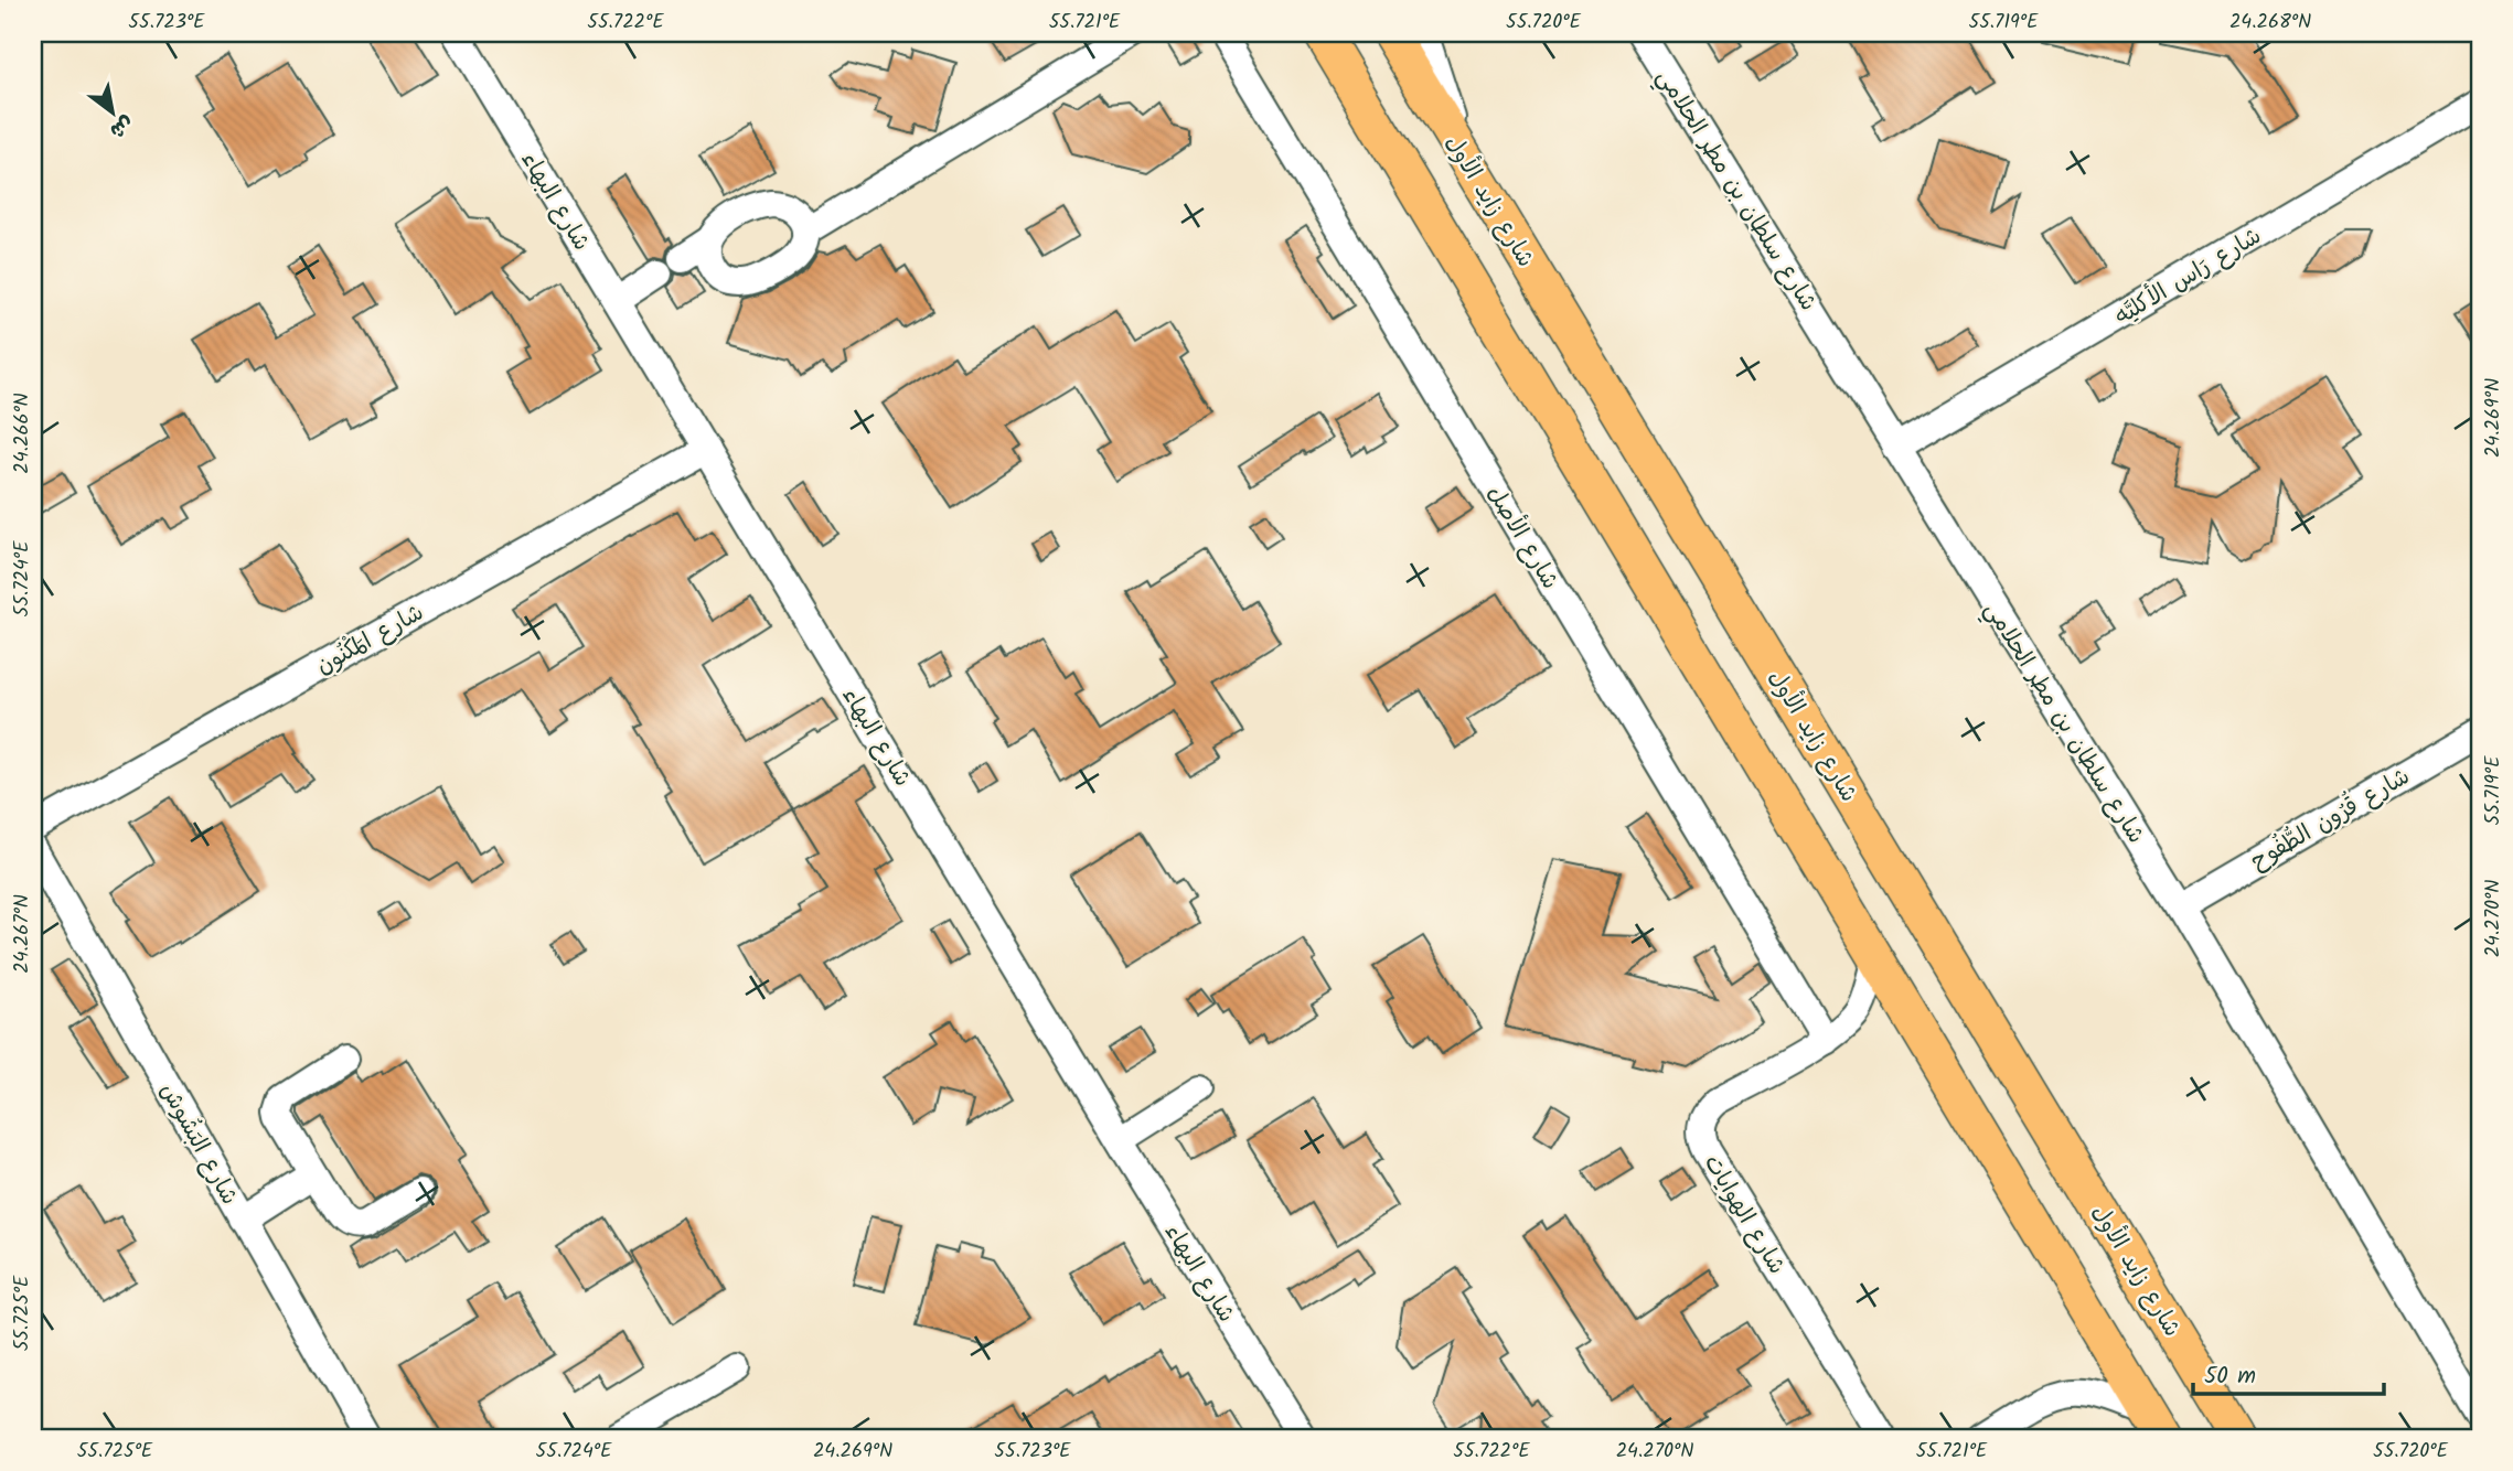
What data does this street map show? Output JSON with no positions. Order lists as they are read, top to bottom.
{
  "streets": {
    "main road": ["شارع زايد الأول"],
    "street": [
      "شارع سلطان بن مطر الحلامي",
      "شارع البهاء",
      "شارع رَاس الأكليَّه",
      "شارع الأصل",
      "شارع المَكْنُون",
      "شارع قُرُون الطُّفُوح",
      "شارع البَشُوش",
      "شارع الهوايات"
    ]
  },
  "crossings": [
    ["شارع سلطان بن مطر الحلامي", "شارع رَاس الأكليَّه"],
    ["شارع سلطان بن مطر الحلامي", "شارع قُرُون الطُّفُوح"],
    ["شارع البهاء", "شارع المَكْنُون"],
    ["شارع الأصل", "شارع الهوايات"]
  ],
  "scale_bar": "50 m",
  "north": "bottom right",
  "coordinates": [
    "55.723°E",
    "55.722°E",
    "55.721°E",
    "55.720°E",
    "55.719°E",
    "24.268°N",
    "24.269°N",
    "24.266°N",
    "55.724°E",
    "24.270°N",
    "24.267°N",
    "55.725°E"
  ]
}
